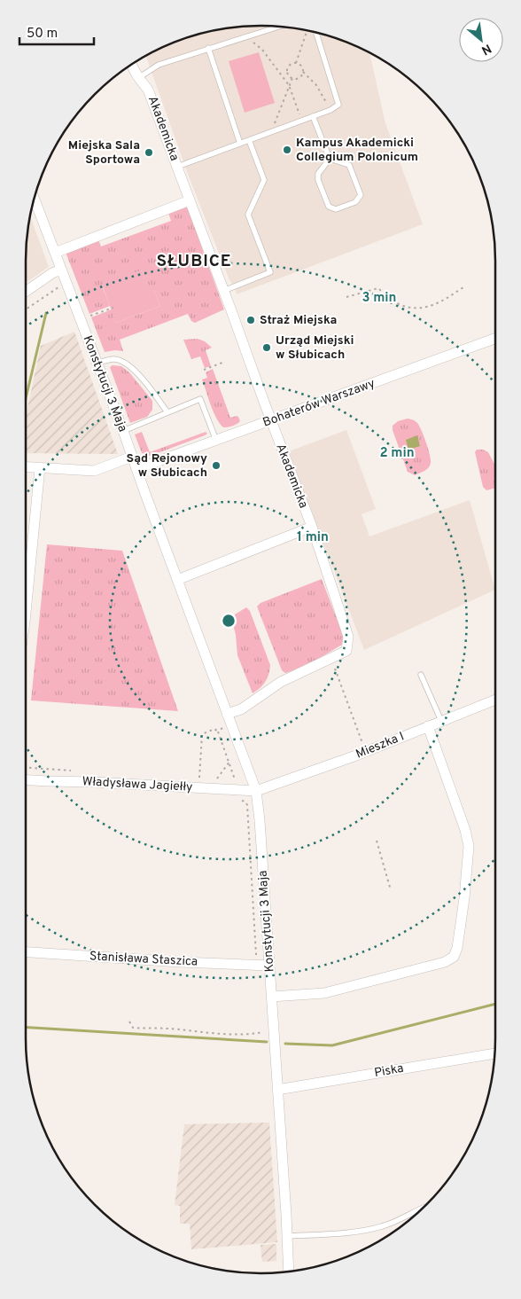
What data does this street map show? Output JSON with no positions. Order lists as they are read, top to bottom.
{
  "streets": {
    "street": [
      "Akademicka",
      "Konstytucji 3 Maja",
      "Bohaterów Warszawy",
      "Mieszka I",
      "Władysława Jagiełły",
      "Stanisława Staszica",
      "Piska"
    ]
  },
  "crossings": [
    ["Akademicka", "Konstytucji 3 Maja"],
    ["Akademicka", "Bohaterów Warszawy"],
    ["Konstytucji 3 Maja", "Bohaterów Warszawy"],
    ["Konstytucji 3 Maja", "Mieszka I"],
    ["Konstytucji 3 Maja", "Władysława Jagiełły"],
    ["Konstytucji 3 Maja", "Stanisława Staszica"],
    ["Konstytucji 3 Maja", "Piska"],
    ["Mieszka I", "Władysława Jagiełły"]
  ],
  "districts": ["SŁUBICE"],
  "places": [
    "Kampus Akademicki Collegium Polonicum",
    "Miejska Sala Sportowa",
    "Straż Miejska",
    "Urząd Miejski w Słubicach",
    "Sąd Rejonowy w Słubicach"
  ],
  "scale_bar": "50 m",
  "north": "bottom right",
  "rings": ["3 min", "2 min", "1 min"]
}
